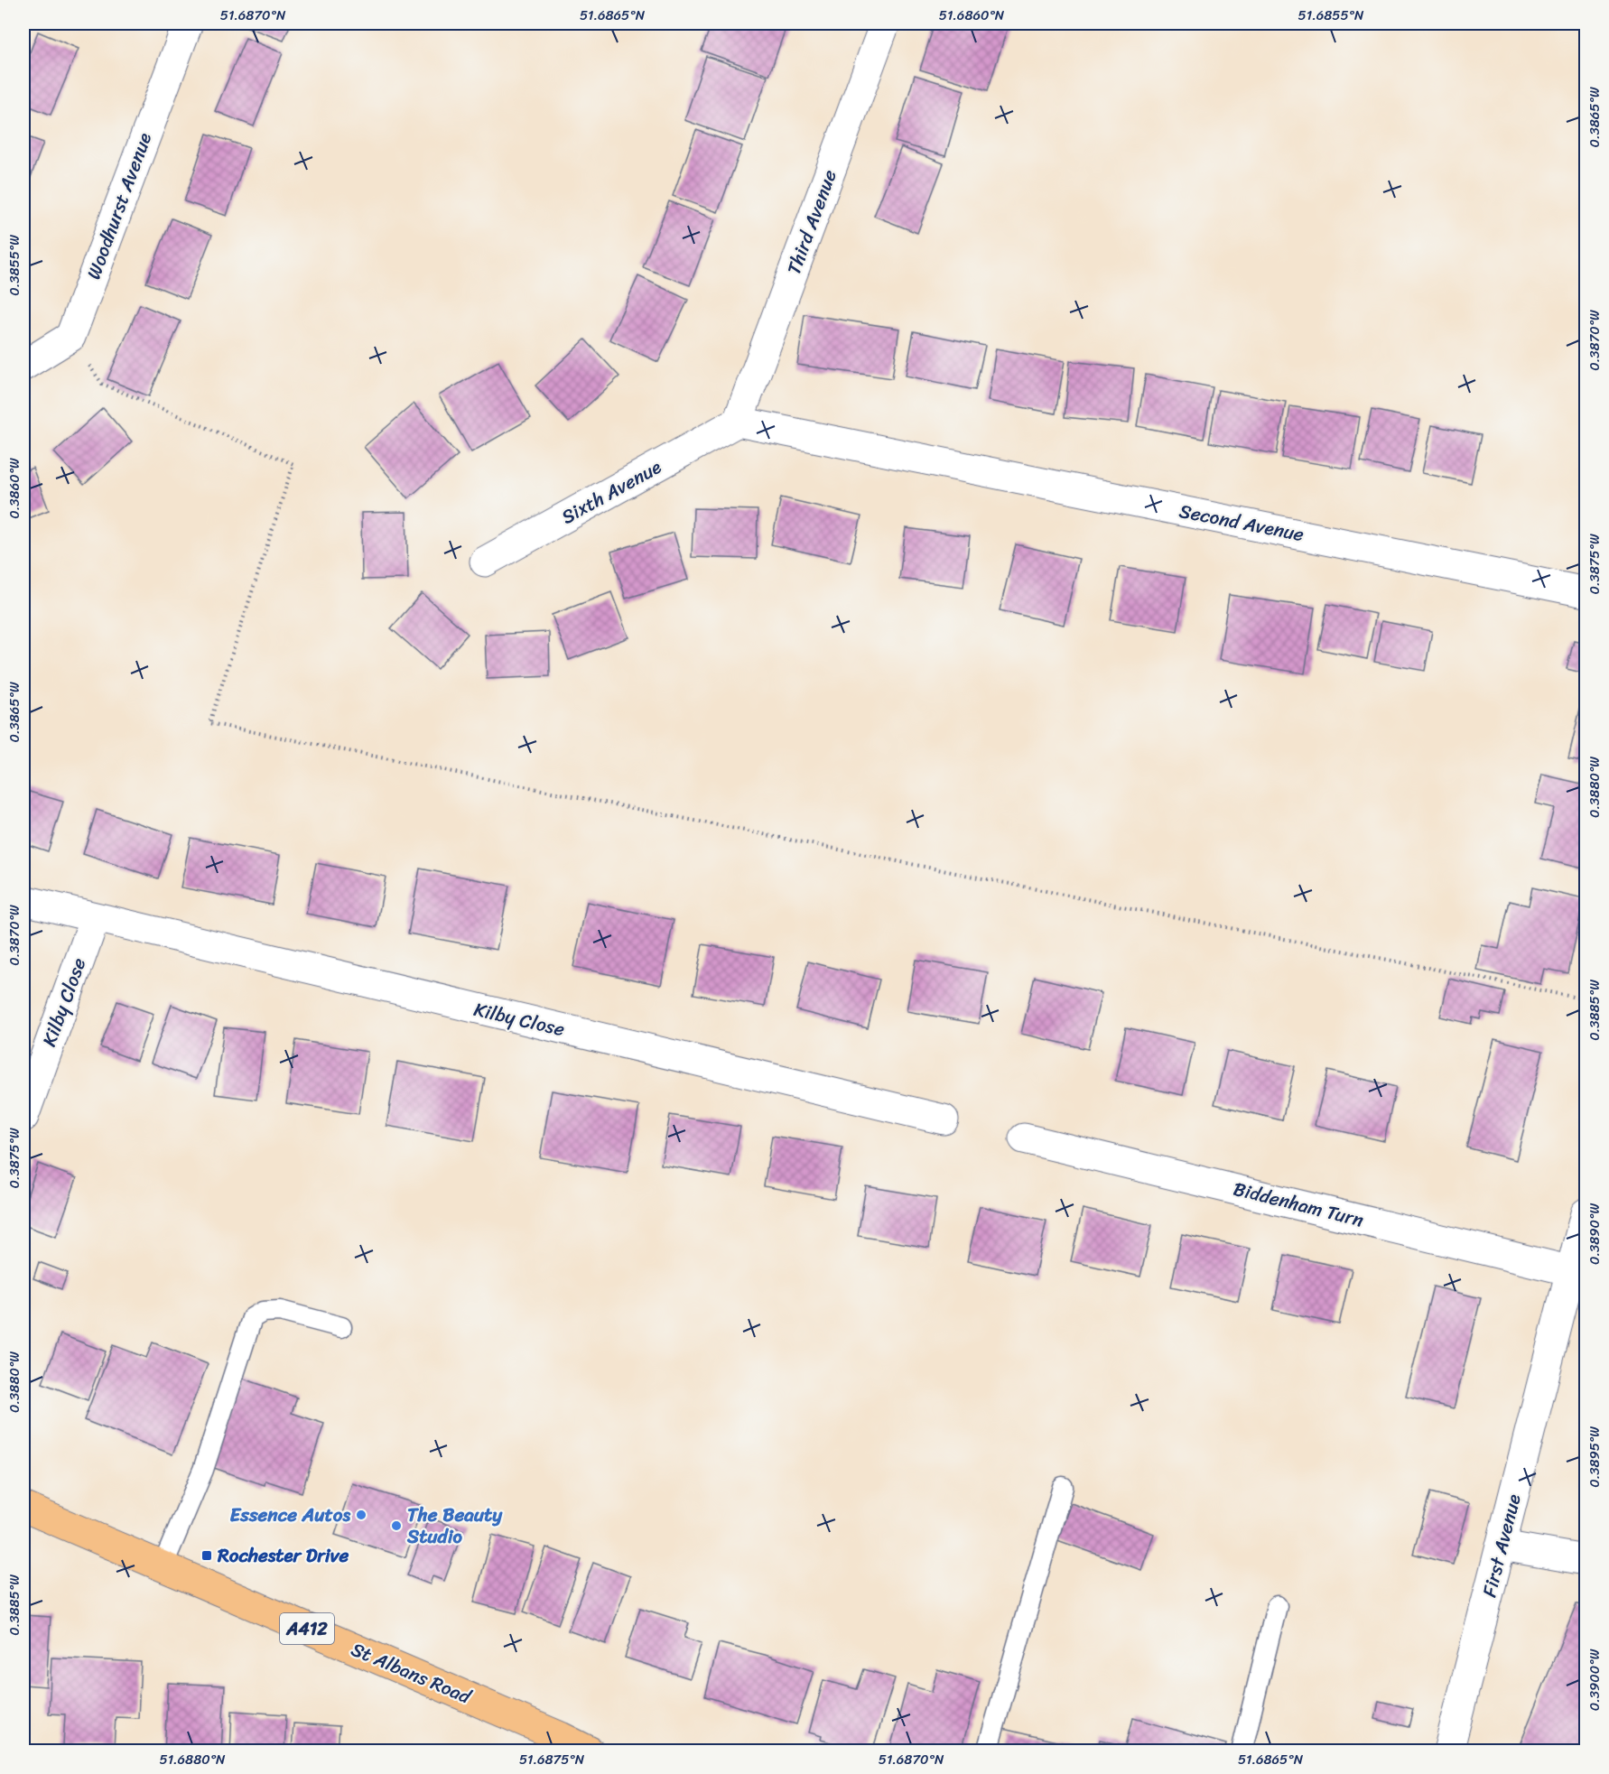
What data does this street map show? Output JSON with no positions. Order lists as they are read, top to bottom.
{
  "streets": {
    "main road": ["A412", "St Albans Road"],
    "street": [
      "Woodhurst Avenue",
      "Third Avenue",
      "Sixth Avenue",
      "Second Avenue",
      "Kilby Close",
      "Biddenham Turn",
      "First Avenue"
    ]
  },
  "crossings": [
    ["Third Avenue", "Sixth Avenue"],
    ["Third Avenue", "Second Avenue"],
    ["Sixth Avenue", "Second Avenue"],
    ["Biddenham Turn", "First Avenue"]
  ],
  "places": {
    "other": ["Essence Autos", "The Beauty Studio"],
    "transit": ["Rochester Drive"]
  },
  "coordinates": [
    "51.6870°N",
    "51.6865°N",
    "51.6860°N",
    "51.6855°N",
    "0.3865°W",
    "0.3855°W",
    "0.3870°W",
    "0.3860°W",
    "0.3875°W",
    "0.3880°W",
    "0.3885°W",
    "0.3890°W",
    "0.3895°W",
    "0.3900°W",
    "51.6880°N",
    "51.6875°N"
  ]
}
